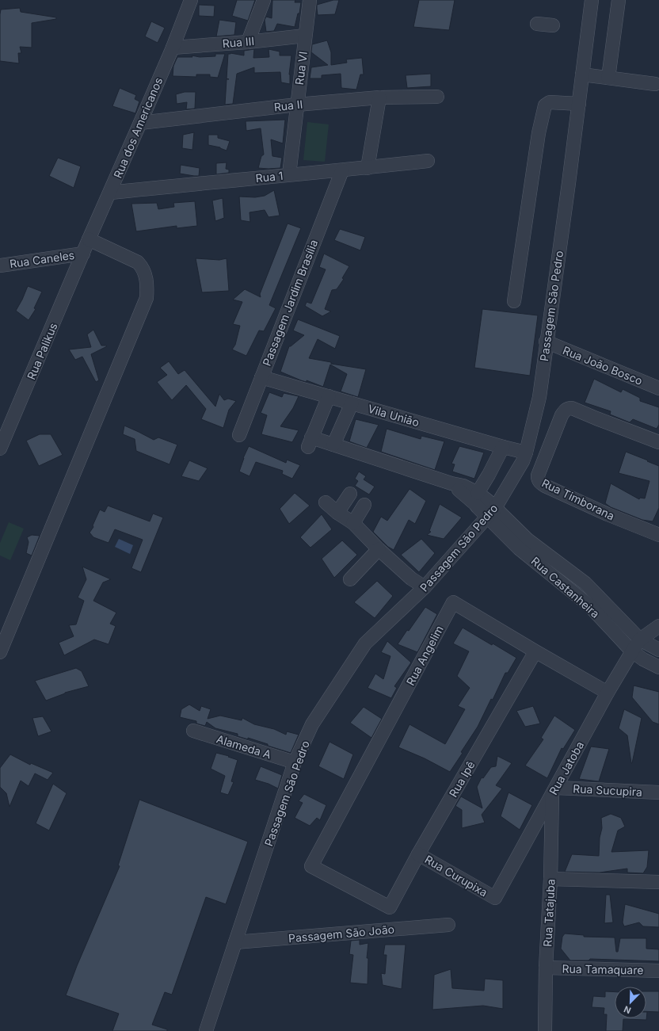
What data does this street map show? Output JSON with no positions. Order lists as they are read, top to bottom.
{
  "streets": {
    "street": [
      "Rua III",
      "Rua VI",
      "Rua II",
      "Rua dos Americanos",
      "Rua 1",
      "Rua Caneles",
      "Passagem Jardim Brasília",
      "Passagem São Pedro",
      "Rua Palikus",
      "Rua João Bosco",
      "Vila União",
      "Rua Timborana",
      "Rua Castanheira",
      "Rua Angelim",
      "Alameda A",
      "Rua Jatoba",
      "Rua Ipê",
      "Rua Sucupira",
      "Rua Curupixa",
      "Rua Tatajuba",
      "Passagem São João",
      "Rua Tamaquare"
    ]
  },
  "crossings": [
    ["Rua III", "Rua VI"],
    ["Rua III", "Rua dos Americanos"],
    ["Rua VI", "Rua II"],
    ["Rua VI", "Rua 1"],
    ["Rua II", "Rua dos Americanos"],
    ["Rua dos Americanos", "Rua 1"],
    ["Rua dos Americanos", "Rua Caneles"],
    ["Rua dos Americanos", "Rua Palikus"],
    ["Rua 1", "Passagem Jardim Brasília"],
    ["Rua Caneles", "Rua Palikus"],
    ["Passagem Jardim Brasília", "Vila União"],
    ["Passagem São Pedro", "Rua João Bosco"],
    ["Passagem São Pedro", "Vila União"],
    ["Passagem São Pedro", "Rua Castanheira"],
    ["Passagem São Pedro", "Alameda A"],
    ["Passagem São Pedro", "Passagem São João"],
    ["Rua Castanheira", "Rua Jatoba"],
    ["Rua Angelim", "Rua Jatoba"],
    ["Rua Angelim", "Rua Ipê"],
    ["Rua Jatoba", "Rua Sucupira"],
    ["Rua Jatoba", "Rua Curupixa"],
    ["Rua Jatoba", "Rua Tatajuba"],
    ["Rua Ipê", "Rua Curupixa"],
    ["Rua Sucupira", "Rua Tatajuba"],
    ["Rua Tatajuba", "Rua Tamaquare"]
  ],
  "north": "bottom left"
}
